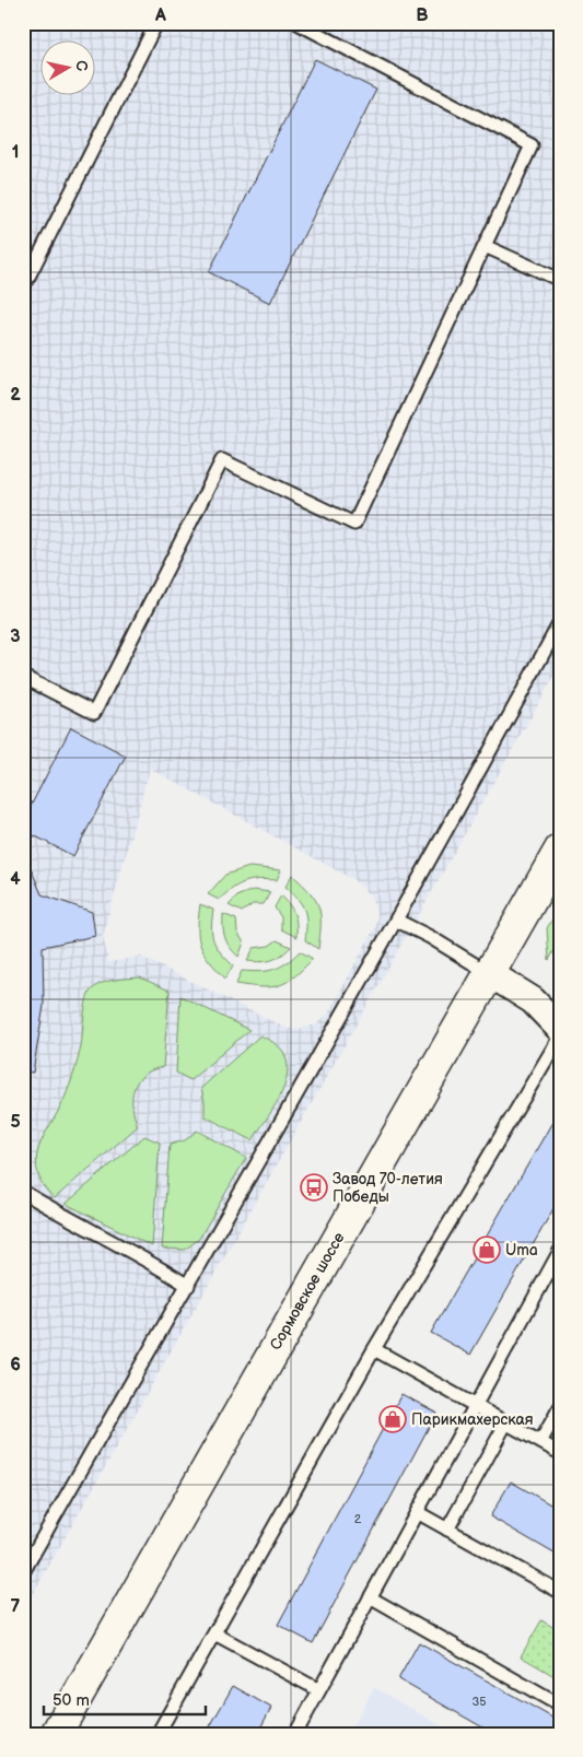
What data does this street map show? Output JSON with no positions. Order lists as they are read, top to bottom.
{
  "streets": {
    "main road": ["Сормовское шоссе"]
  },
  "places": {
    "bus stop": ["Завод 70-летия Победы"],
    "shop": ["Uma", "Парикмахерская"]
  },
  "house_numbers": ["2", "35"],
  "scale_bar": "50 m",
  "north": "right",
  "grid": {
    "columns": ["A", "B"],
    "rows": [
      "1",
      "2",
      "3",
      "4",
      "5",
      "6",
      "7"
    ]
  }
}
